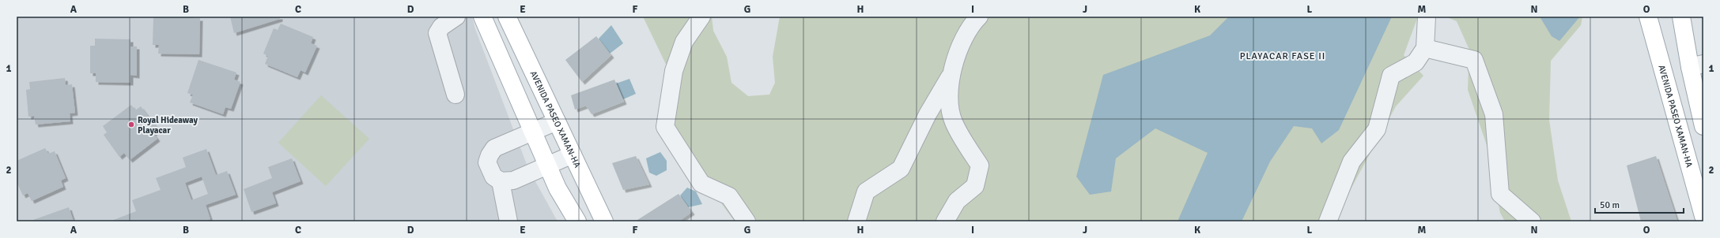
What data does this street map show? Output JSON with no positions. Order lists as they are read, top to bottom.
{
  "streets": {
    "main road": ["AVENIDA PASEO XAMAN-HA"]
  },
  "districts": ["PLAYACAR FASE II"],
  "places": ["Royal Hideaway Playacar"],
  "scale_bar": "50 m",
  "grid": {
    "columns": [
      "A",
      "B",
      "C",
      "D",
      "E",
      "F",
      "G",
      "H",
      "I",
      "J",
      "K",
      "L",
      "M",
      "N",
      "O"
    ],
    "rows": ["1", "2"]
  }
}
